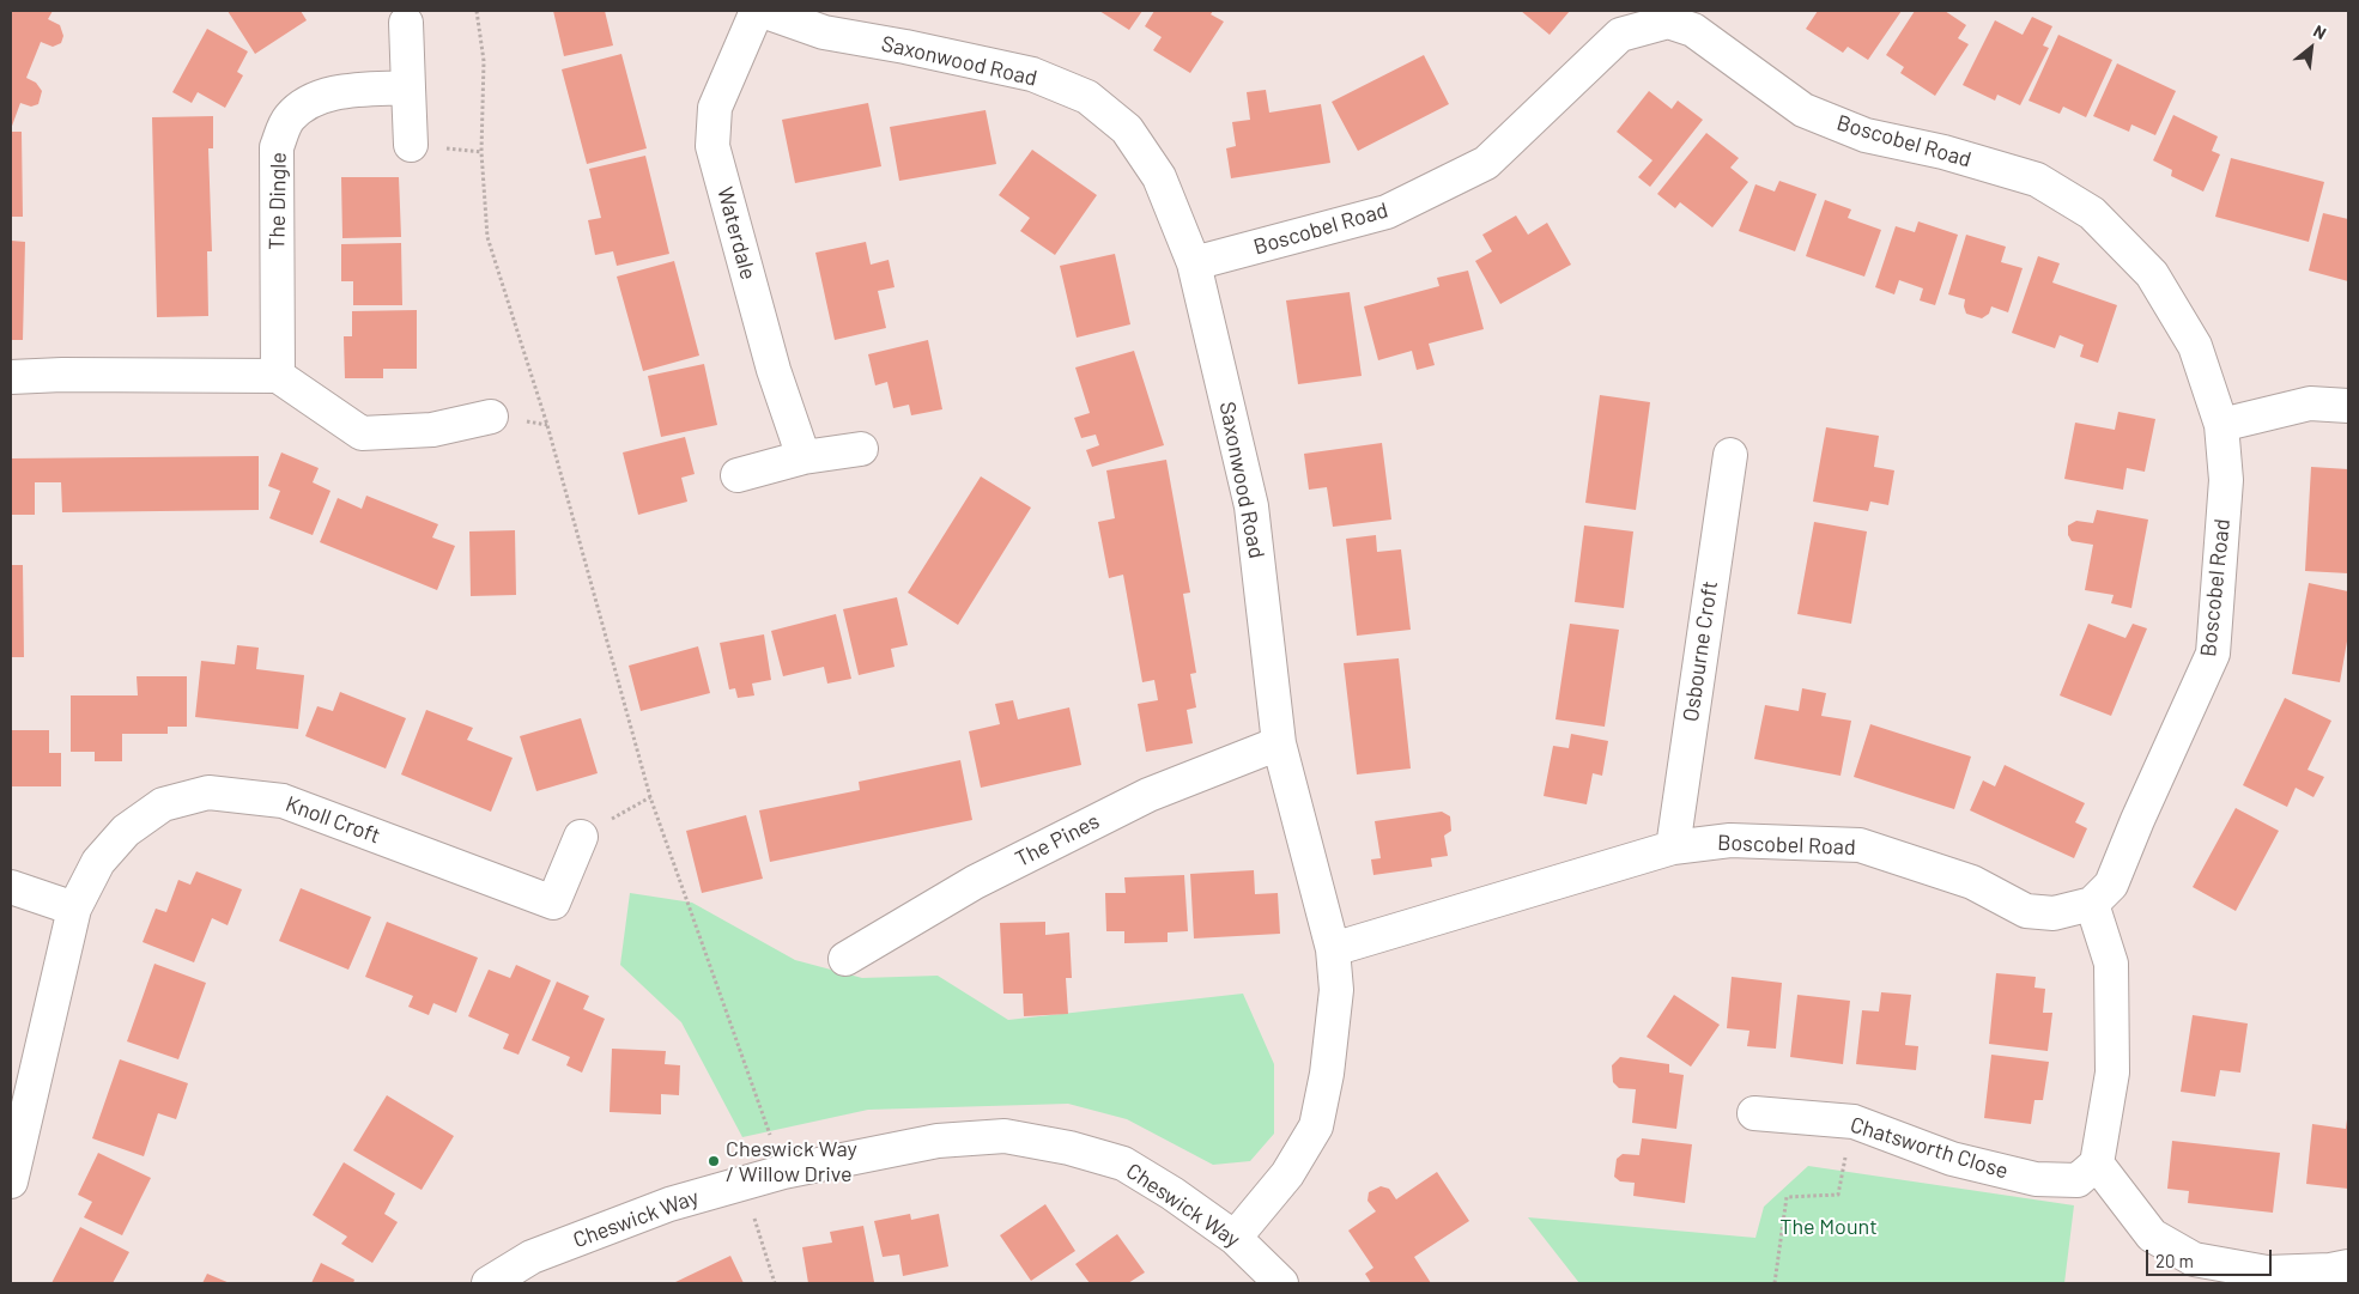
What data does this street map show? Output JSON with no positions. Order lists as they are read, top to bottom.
{
  "streets": {
    "street": [
      "Saxonwood Road",
      "Boscobel Road",
      "The Dingle",
      "Waterdale",
      "Osbourne Croft",
      "Knoll Croft",
      "The Pines",
      "Chatsworth Close",
      "Cheswick Way"
    ]
  },
  "crossings": [
    ["Saxonwood Road", "Boscobel Road"],
    ["Saxonwood Road", "The Pines"],
    ["Saxonwood Road", "Cheswick Way"],
    ["Boscobel Road", "Osbourne Croft"]
  ],
  "parks": ["The Mount"],
  "places": ["Cheswick Way / Willow Drive"],
  "scale_bar": "20 m",
  "north": "top right"
}
